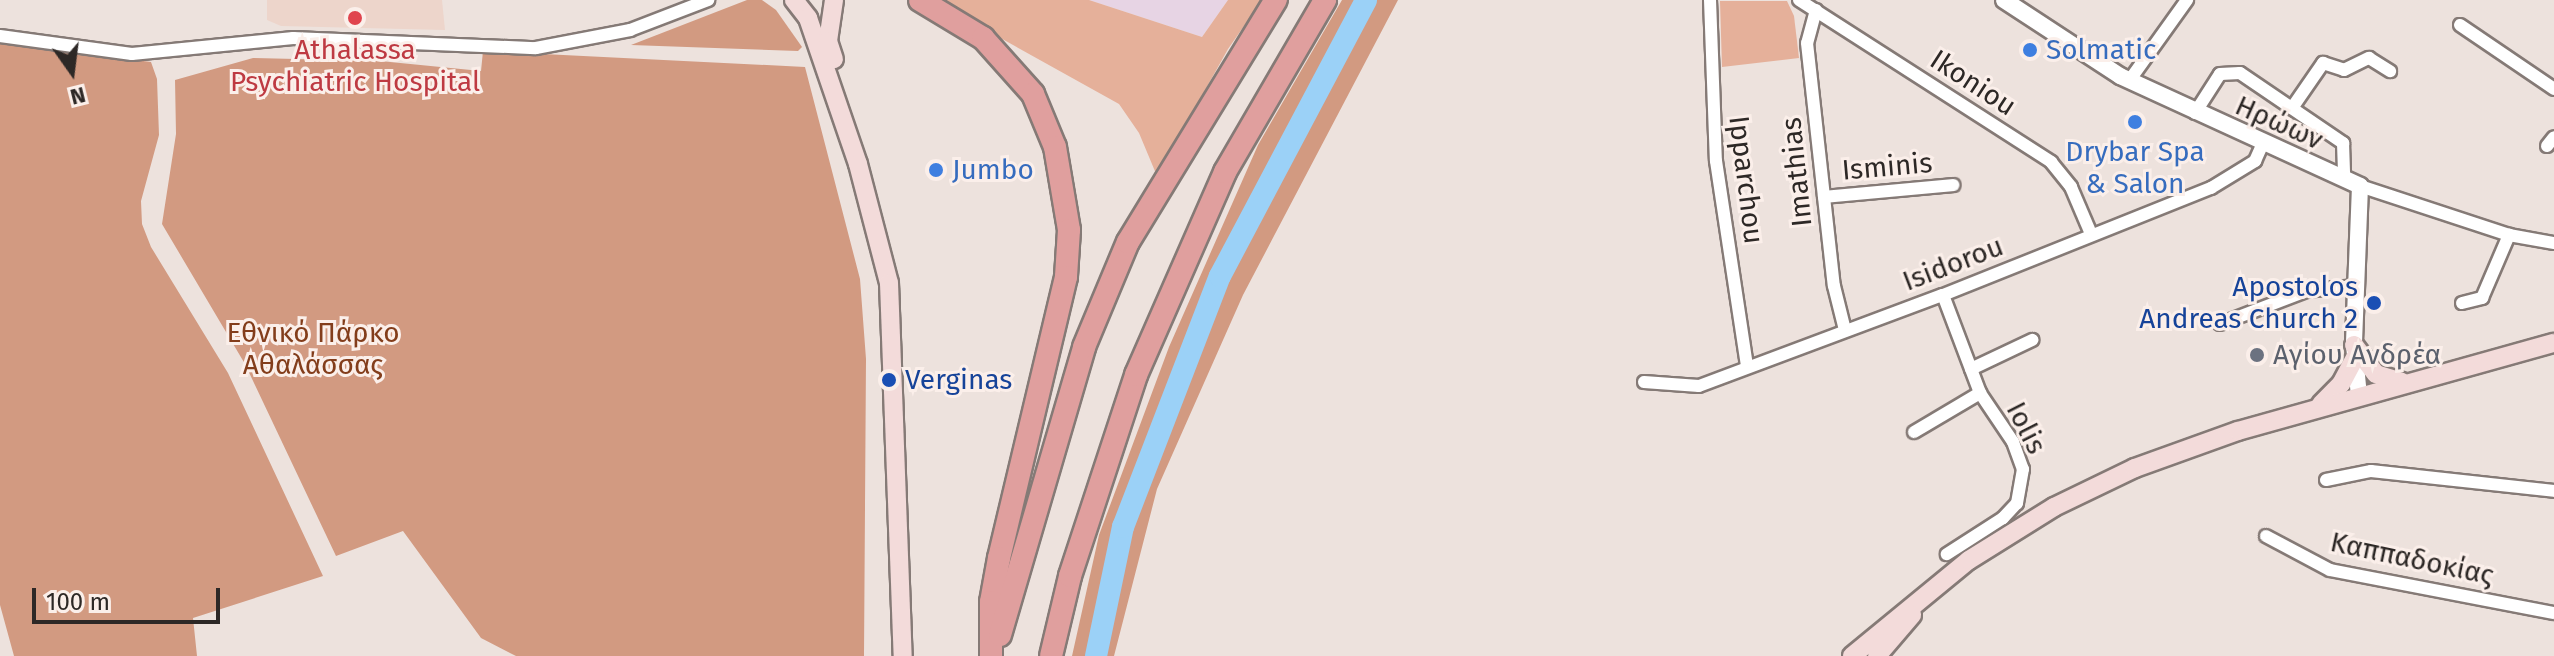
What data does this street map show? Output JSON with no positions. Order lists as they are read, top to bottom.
{
  "streets": {
    "street": [
      "Ikoniou",
      "Ηρώων",
      "Isminis",
      "Imathias",
      "Ipparchou",
      "Isidorou",
      "Iolis",
      "Καππαδοκίας"
    ]
  },
  "crossings": [
    ["Ikoniou", "Imathias"],
    ["Ikoniou", "Isidorou"],
    ["Ηρώων", "Isidorou"],
    ["Isminis", "Imathias"],
    ["Imathias", "Isidorou"],
    ["Ipparchou", "Isidorou"],
    ["Isidorou", "Iolis"]
  ],
  "parks": ["Εθνικό Πάρκο Αθαλάσσας"],
  "places": [
    "Athalassa Psychiatric Hospital",
    "Solmatic",
    "Drybar Spa & Salon",
    "Jumbo",
    "Apostolos Andreas Church 2",
    "Αγίου Ανδρέα",
    "Verginas"
  ],
  "scale_bar": "100 m",
  "north": "bottom"
}
